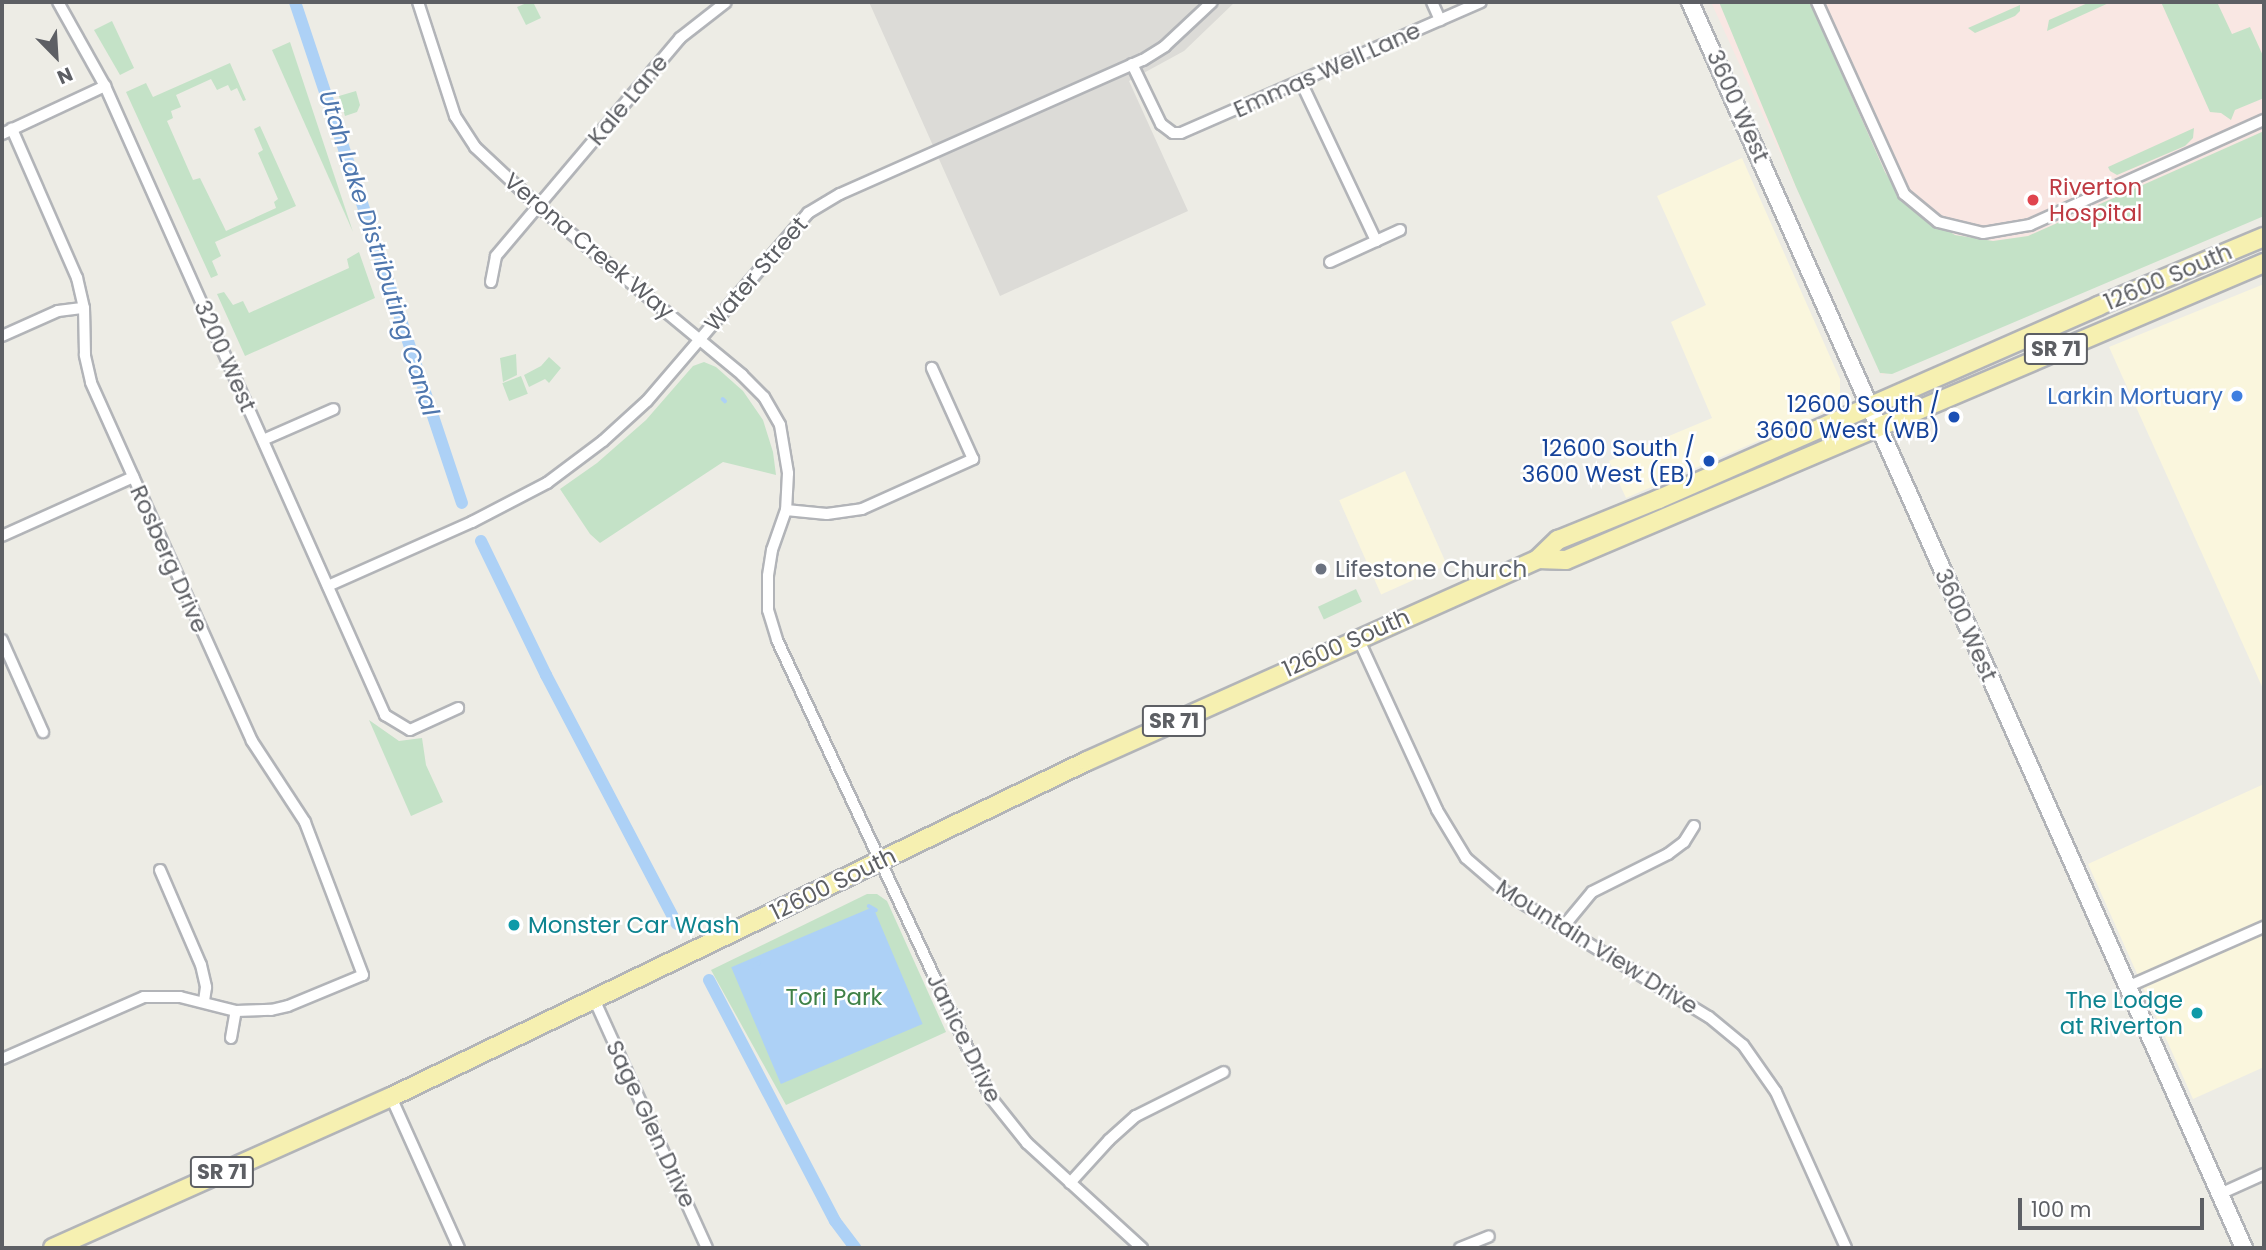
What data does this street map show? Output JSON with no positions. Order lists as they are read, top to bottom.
{
  "streets": {
    "main road": ["3600 West", "12600 South", "SR 71"],
    "street": [
      "Emmas Well Lane",
      "Kale Lane",
      "Verona Creek Way",
      "Water Street",
      "3200 West",
      "Rosberg Drive",
      "Mountain View Drive",
      "Janice Drive",
      "Sage Glen Drive"
    ]
  },
  "crossings": [
    ["Emmas Well Lane", "Water Street"],
    ["Kale Lane", "Verona Creek Way"],
    ["3600 West", "12600 South"],
    ["Verona Creek Way", "Water Street"],
    ["Verona Creek Way", "12600 South"],
    ["Verona Creek Way", "Janice Drive"],
    ["Water Street", "3200 West"],
    ["12600 South", "Mountain View Drive"],
    ["12600 South", "Janice Drive"],
    ["12600 South", "Sage Glen Drive"]
  ],
  "water": ["Utah Lake Distributing Canal"],
  "parks": ["Tori Park"],
  "places": [
    "Riverton Hospital",
    "Larkin Mortuary",
    "12600 South / 3600 West (WB)",
    "12600 South / 3600 West (EB)",
    "Lifestone Church",
    "Monster Car Wash",
    "The Lodge at Riverton"
  ],
  "scale_bar": "100 m",
  "north": "bottom right"
}
